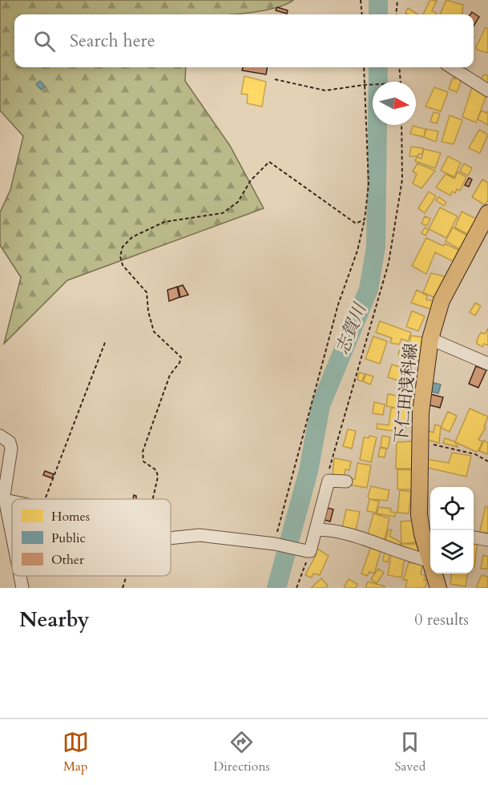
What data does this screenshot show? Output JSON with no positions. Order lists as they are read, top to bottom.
{
  "streets": {
    "main road": ["下仁田浅科線"]
  },
  "water": ["志賀川"],
  "legend": ["Homes", "Public", "Other"],
  "north": "right",
  "page": {
    "search": "Search here",
    "heading": ["Nearby", "0 results"],
    "nav": ["Map", "Directions", "Saved"]
  }
}
